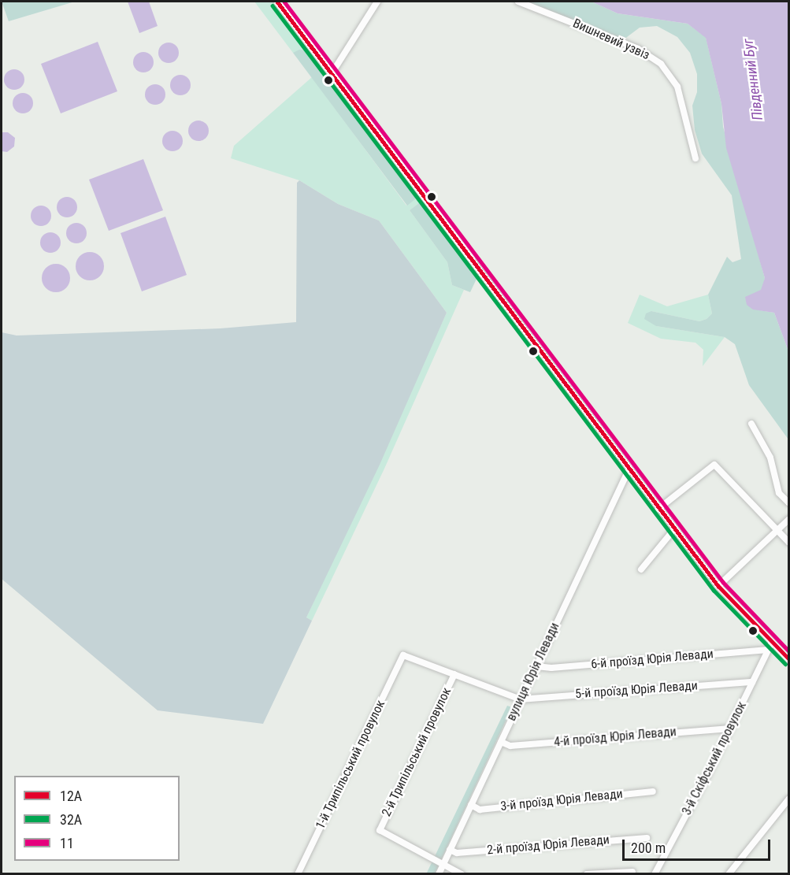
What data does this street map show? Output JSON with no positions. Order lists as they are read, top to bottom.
{
  "streets": {
    "street": [
      "Вишневий узвіз",
      "6-й проїзд Юрія Левади",
      "вулиця Юрія Левади",
      "5-й проїзд Юрія Левади",
      "4-й проїзд Юрія Левади",
      "2-й Трипільський провулок",
      "3-й Скіфський провулок",
      "1-й Трипільський провулок",
      "3-й проїзд Юрія Левади",
      "2-й проїзд Юрія Левади"
    ]
  },
  "crossings": [
    ["6-й проїзд Юрія Левади", "вулиця Юрія Левади"],
    ["6-й проїзд Юрія Левади", "3-й Скіфський провулок"],
    ["вулиця Юрія Левади", "5-й проїзд Юрія Левади"],
    ["вулиця Юрія Левади", "4-й проїзд Юрія Левади"],
    ["вулиця Юрія Левади", "2-й Трипільський провулок"],
    ["вулиця Юрія Левади", "3-й проїзд Юрія Левади"],
    ["вулиця Юрія Левади", "2-й проїзд Юрія Левади"],
    ["5-й проїзд Юрія Левади", "3-й Скіфський провулок"],
    ["4-й проїзд Юрія Левади", "3-й Скіфський провулок"],
    ["2-й Трипільський провулок", "1-й Трипільський провулок"]
  ],
  "water": ["Південний Буг"],
  "lines": ["transit line 12А", "transit line 11", "transit line 32А"],
  "legend": ["12А", "32А", "11"],
  "scale_bar": "200 m"
}
